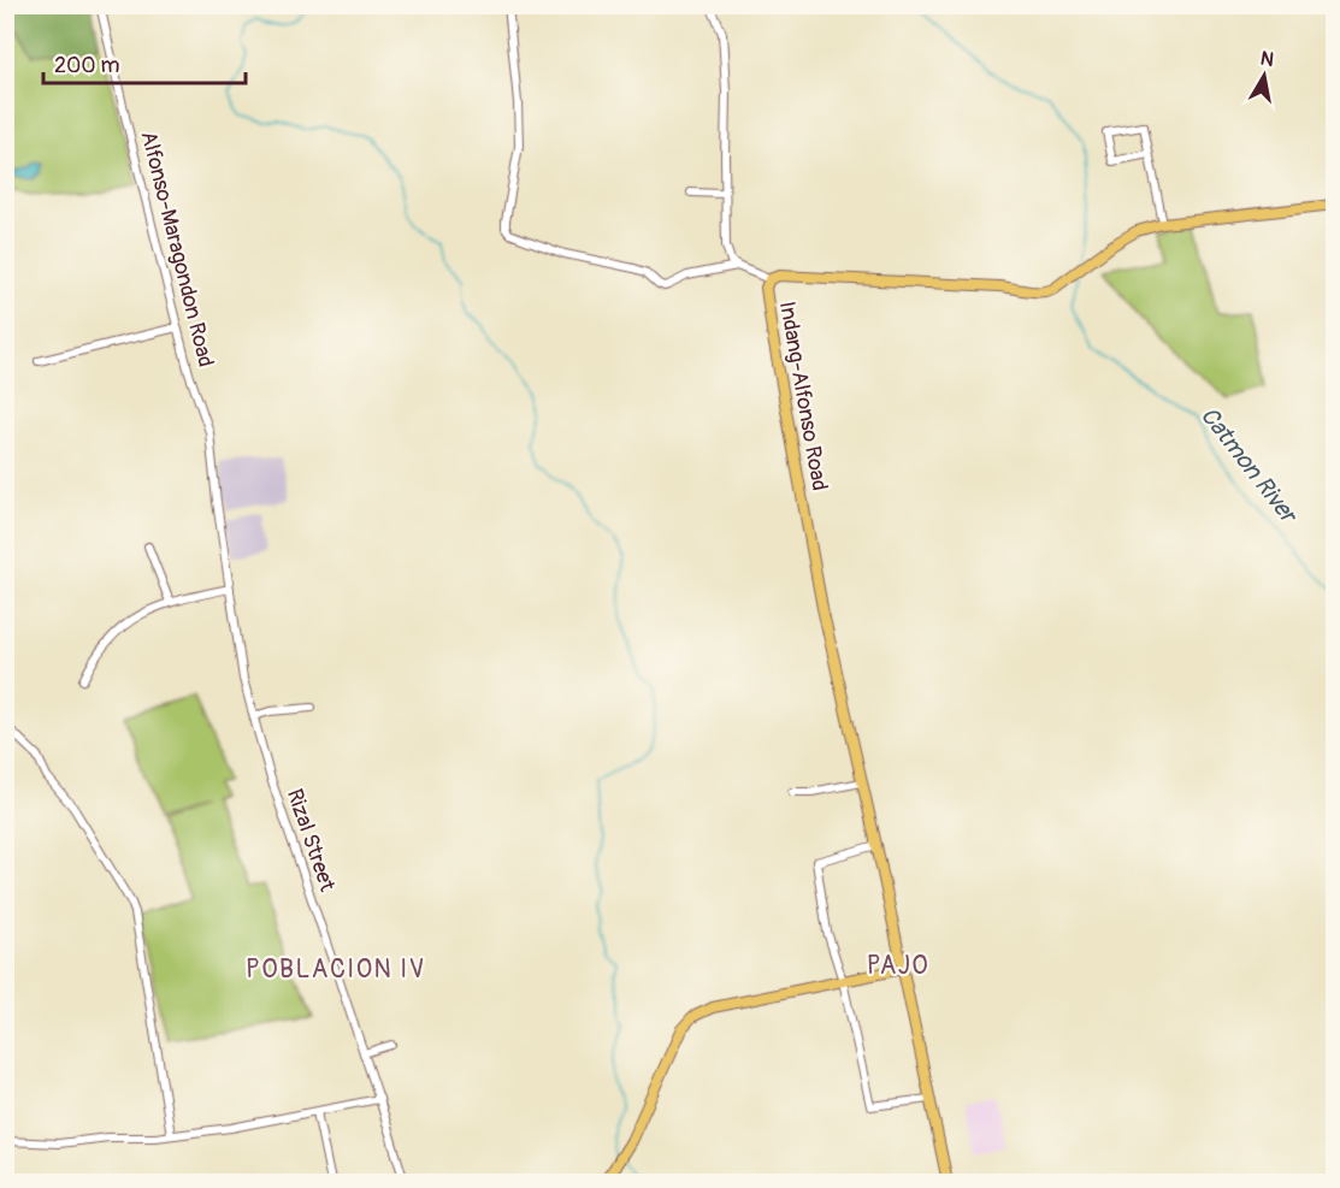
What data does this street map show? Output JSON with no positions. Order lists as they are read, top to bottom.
{
  "streets": {
    "main road": ["Indang-Alfonso Road"],
    "street": ["Alfonso-Maragondon Road", "Rizal Street"]
  },
  "crossings": [
    ["Alfonso-Maragondon Road", "Rizal Street"]
  ],
  "districts": ["PAJO", "POBLACION IV"],
  "water": ["Catmon River"],
  "scale_bar": "200 m",
  "north": "top"
}
